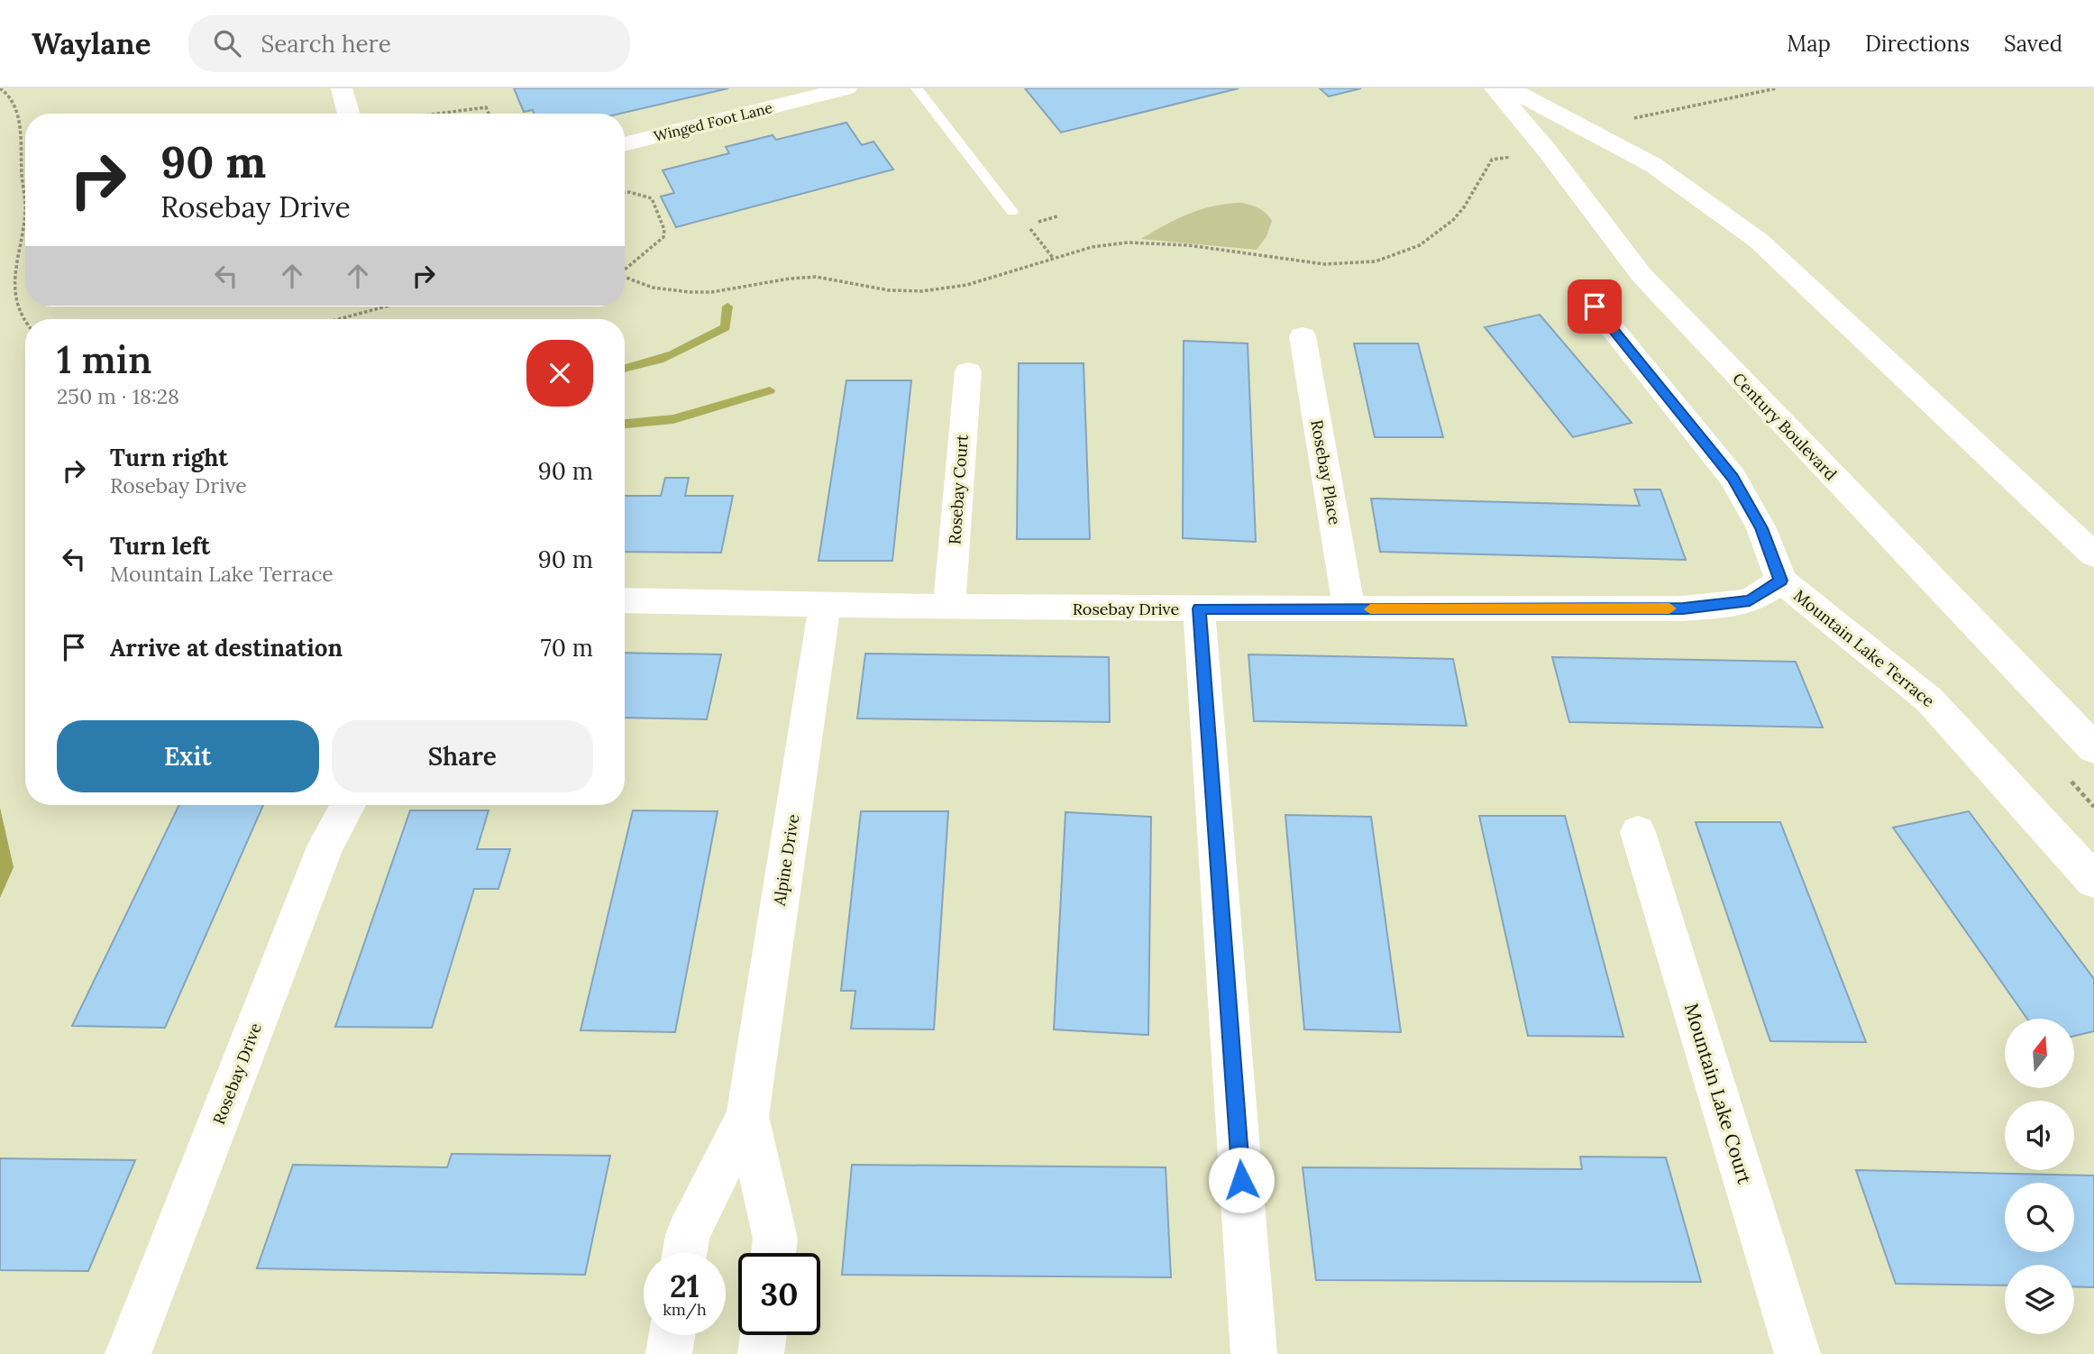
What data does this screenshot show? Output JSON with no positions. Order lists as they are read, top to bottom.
{
  "streets": {
    "street": [
      "Winged Foot Lane",
      "Century Boulevard",
      "Rosebay Place",
      "Rosebay Court",
      "Rosebay Drive",
      "Mountain Lake Terrace",
      "Alpine Drive",
      "Mountain Lake Court"
    ]
  },
  "crossings": [
    ["Rosebay Place", "Rosebay Drive"],
    ["Rosebay Court", "Rosebay Drive"],
    ["Rosebay Drive", "Mountain Lake Terrace"],
    ["Rosebay Drive", "Alpine Drive"]
  ],
  "north": "top",
  "page": {
    "header": "Waylane",
    "search": "Search here",
    "nav": ["Map", "Directions", "Saved"],
    "turn": ["90 m", "Rosebay Drive"],
    "heading": ["1 min", "250 m · 18:28"],
    "list": [
      {
        "name": "Turn right",
        "note": "Rosebay Drive",
        "value": "90 m"
      },
      {
        "name": "Turn left",
        "note": "Mountain Lake Terrace",
        "value": "90 m"
      },
      {
        "name": "Arrive at destination",
        "value": "70 m"
      }
    ],
    "buttons": ["Exit", "Share"],
    "speed": "21 km/h",
    "limit": "30"
  }
}
